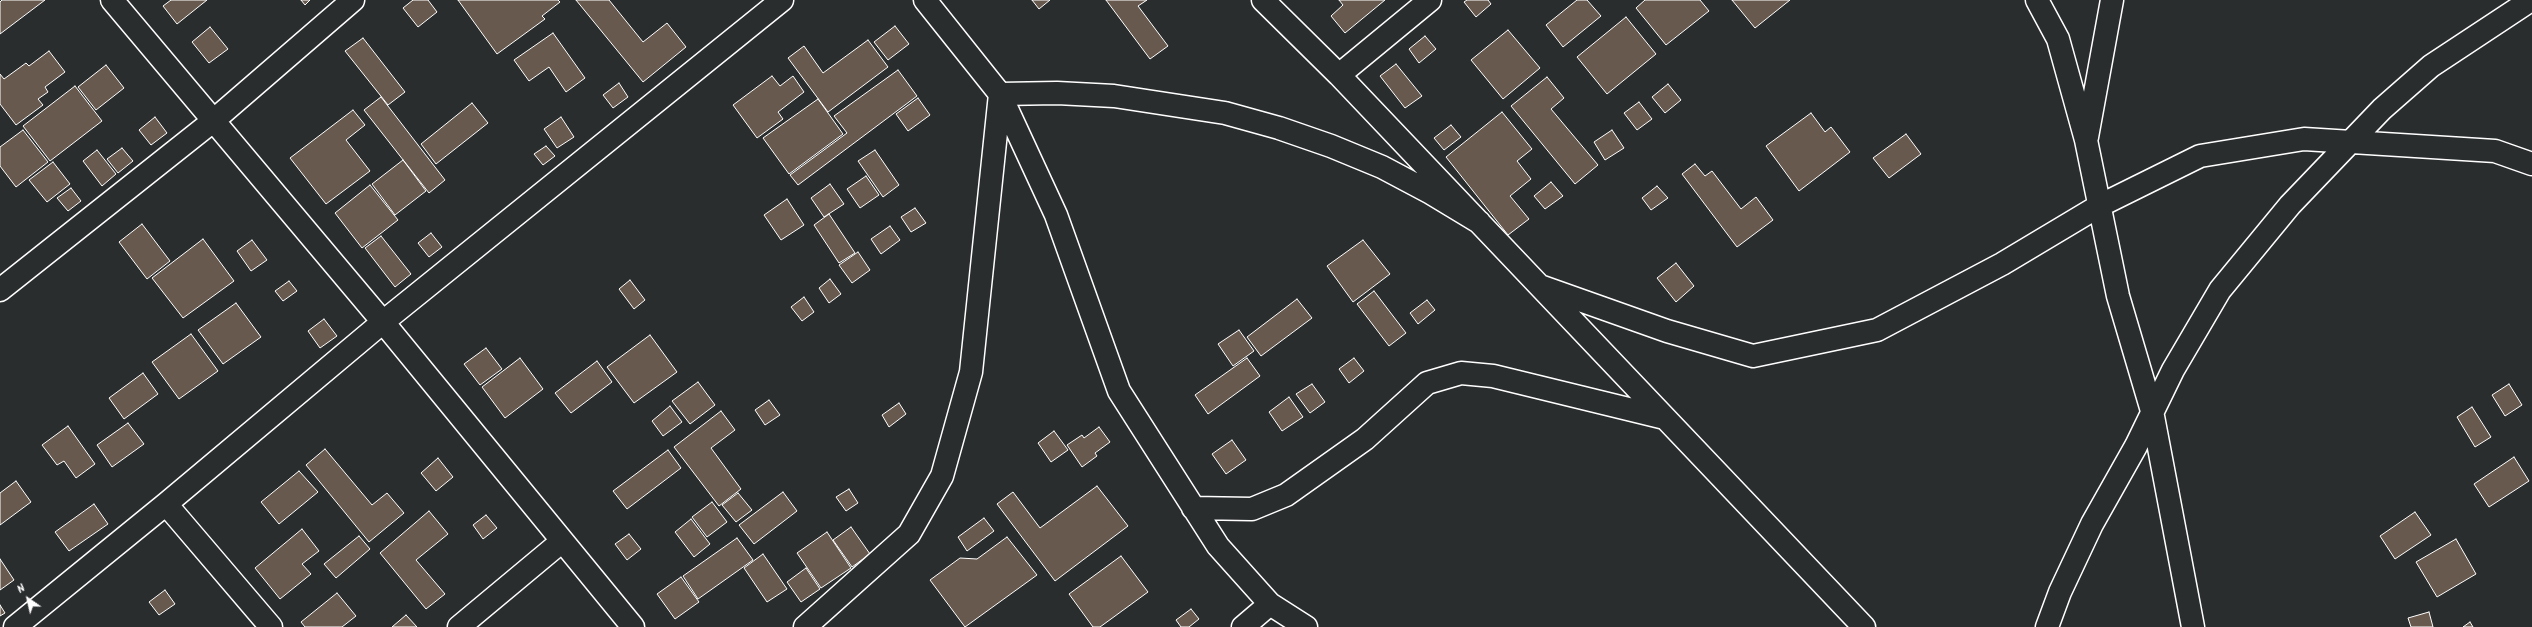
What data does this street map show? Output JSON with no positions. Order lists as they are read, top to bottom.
{
  "north": "top left"
}
